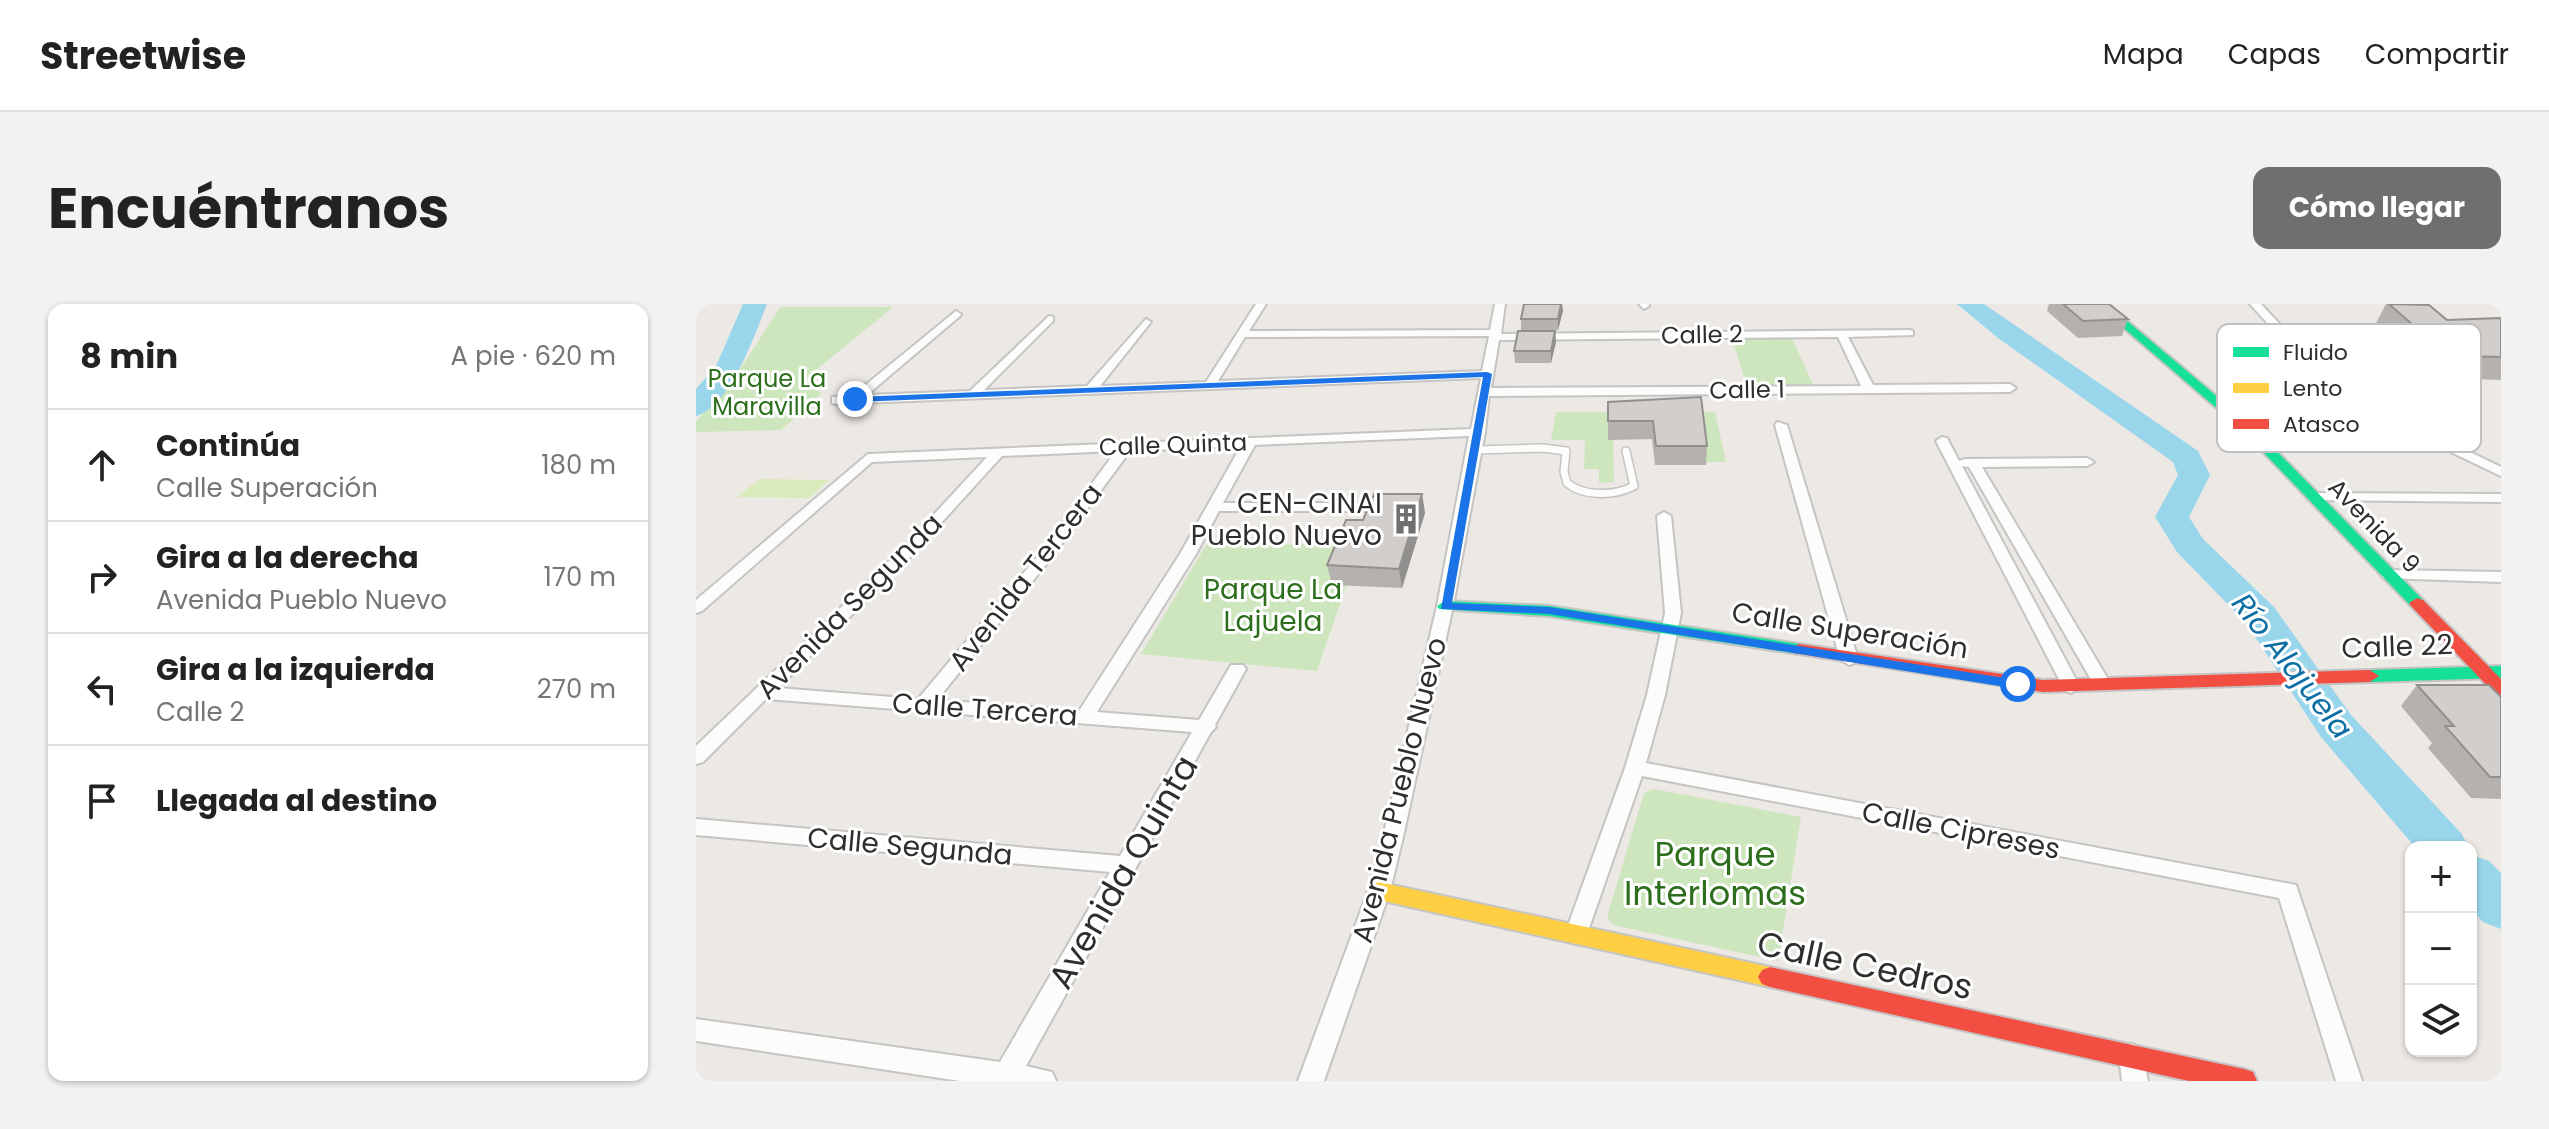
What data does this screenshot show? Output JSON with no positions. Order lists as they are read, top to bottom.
{
  "streets": {
    "street": [
      "Calle 2",
      "Calle 1",
      "Calle Quinta",
      "Avenida 9",
      "Avenida Tercera",
      "Avenida Segunda",
      "Calle Superación",
      "Calle 22",
      "Calle Tercera",
      "Avenida Pueblo Nuevo",
      "Calle Cipreses",
      "Calle Segunda",
      "Avenida Quinta",
      "Calle Cedros"
    ]
  },
  "crossings": [
    ["Calle 2", "Avenida Pueblo Nuevo"],
    ["Calle 1", "Avenida Pueblo Nuevo"],
    ["Calle Quinta", "Avenida Tercera"],
    ["Calle Quinta", "Avenida Segunda"],
    ["Calle Quinta", "Avenida Pueblo Nuevo"],
    ["Avenida 9", "Calle 22"],
    ["Avenida Tercera", "Calle Tercera"],
    ["Avenida Segunda", "Calle Tercera"],
    ["Calle Superación", "Calle 22"],
    ["Calle Superación", "Avenida Pueblo Nuevo"],
    ["Calle Tercera", "Avenida Quinta"],
    ["Avenida Pueblo Nuevo", "Calle Cedros"],
    ["Calle Segunda", "Avenida Quinta"]
  ],
  "water": ["Río Alajuela"],
  "parks": ["Parque La Maravilla", "Parque La Lajuela", "Parque Interlomas"],
  "places": {
    "building": ["CEN-CINAI Pueblo Nuevo"]
  },
  "legend": ["Fluido", "Lento", "Atasco"],
  "page": {
    "header": "Streetwise",
    "nav": ["Mapa", "Capas", "Compartir"],
    "title": "Encuéntranos",
    "buttons": "Cómo llegar",
    "heading": ["8 min", "A pie · 620 m"],
    "list": [
      ["Continúa", "Calle Superación", "180 m"],
      ["Gira a la derecha", "Avenida Pueblo Nuevo", "170 m"],
      ["Gira a la izquierda", "Calle 2", "270 m"],
      "Llegada al destino"
    ],
    "map_buttons": ["+", "−"]
  }
}
